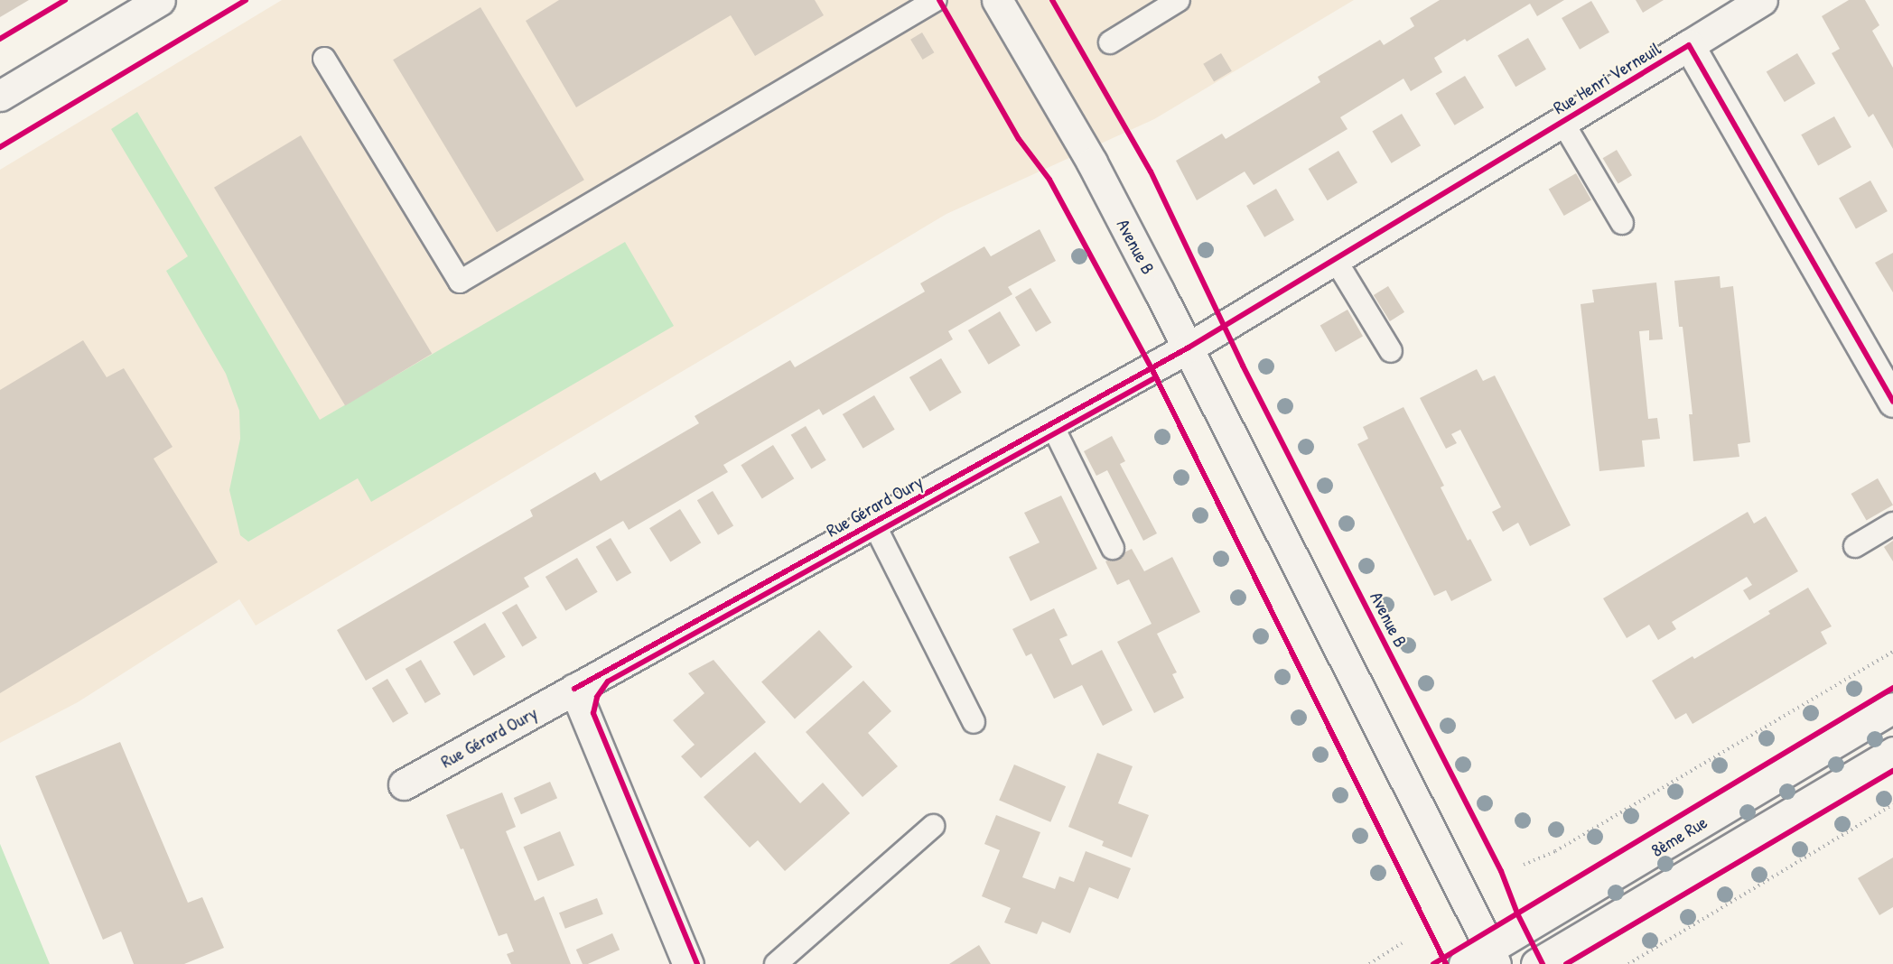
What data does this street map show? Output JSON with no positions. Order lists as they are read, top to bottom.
{
  "streets": {
    "street": [
      "Rue Henri Verneuil",
      "Avenue B",
      "Rue Gérard Oury",
      "8ème Rue"
    ]
  },
  "crossings": [
    ["Rue Henri Verneuil", "Avenue B"],
    ["Rue Henri Verneuil", "Rue Gérard Oury"],
    ["Avenue B", "Rue Gérard Oury"],
    ["Avenue B", "8ème Rue"]
  ]
}
